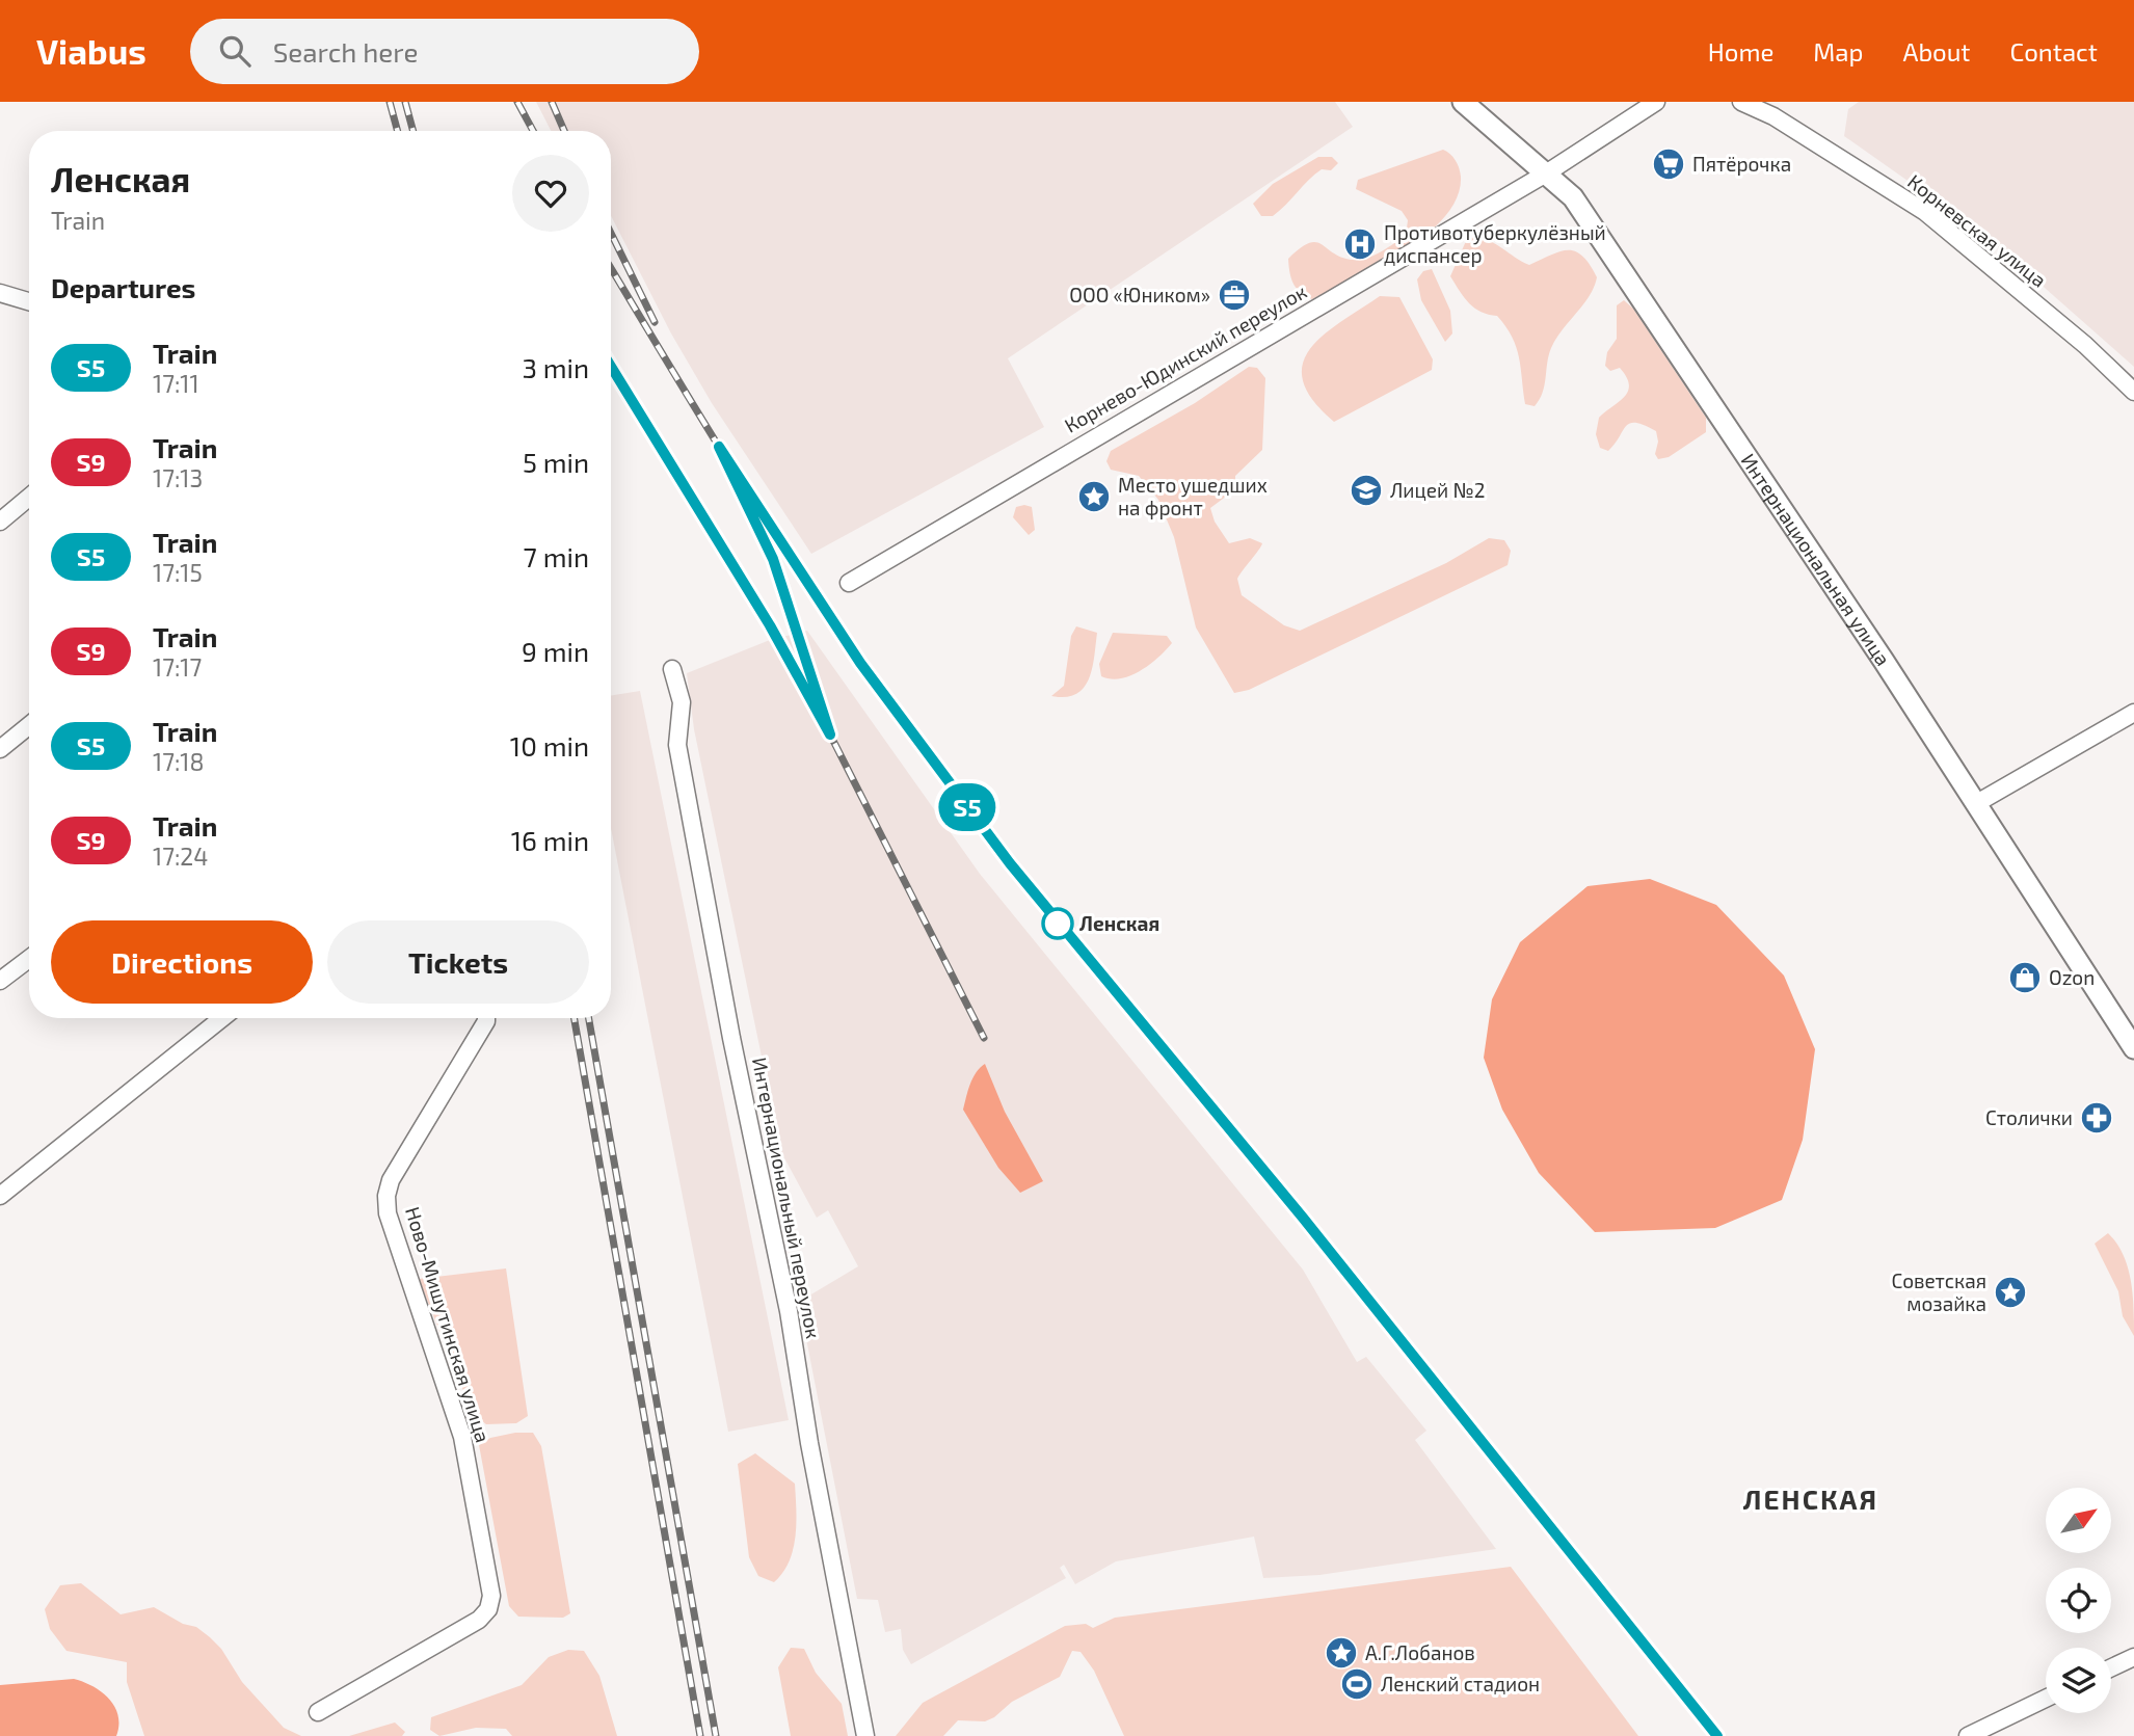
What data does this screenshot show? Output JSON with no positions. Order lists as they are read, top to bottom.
{
  "streets": {
    "street": [
      "Корневская улица",
      "Корнево-Юдинский переулок",
      "Интернациональная улица",
      "Интернациональный переулок",
      "Ново-Мишутинская улица"
    ]
  },
  "crossings": [
    ["Корнево-Юдинский переулок", "Интернациональная улица"]
  ],
  "districts": ["ЛЕНСКАЯ"],
  "places": {
    "supermarket": ["Пятёрочка"],
    "hospital": ["Противотуберкулёзный диспансер"],
    "office": ["ООО «Юником»"],
    "school or university": ["Лицей №2"],
    "place": ["Место ушедших на фронт", "Советская мозайка", "А.Г.Лобанов"],
    "other": ["Ленская"],
    "shop": ["Ozon"],
    "pharmacy": ["Столички"],
    "sports": ["Ленский стадион"]
  },
  "north": "top right",
  "page": {
    "header": "Viabus",
    "search": "Search here",
    "nav": [
      "Home",
      "Map",
      "About",
      "Contact"
    ],
    "on_map": "S5",
    "heading": [
      ["Ленская", "Train"],
      "Departures"
    ],
    "list": [
      {
        "mark": "S5",
        "name": "Train",
        "note": "17:11",
        "value": "3 min"
      },
      {
        "mark": "S9",
        "name": "Train",
        "note": "17:13",
        "value": "5 min"
      },
      {
        "mark": "S5",
        "name": "Train",
        "note": "17:15",
        "value": "7 min"
      },
      {
        "mark": "S9",
        "name": "Train",
        "note": "17:17",
        "value": "9 min"
      },
      {
        "mark": "S5",
        "name": "Train",
        "note": "17:18",
        "value": "10 min"
      },
      {
        "mark": "S9",
        "name": "Train",
        "note": "17:24",
        "value": "16 min"
      }
    ],
    "buttons": ["Directions", "Tickets"]
  }
}
